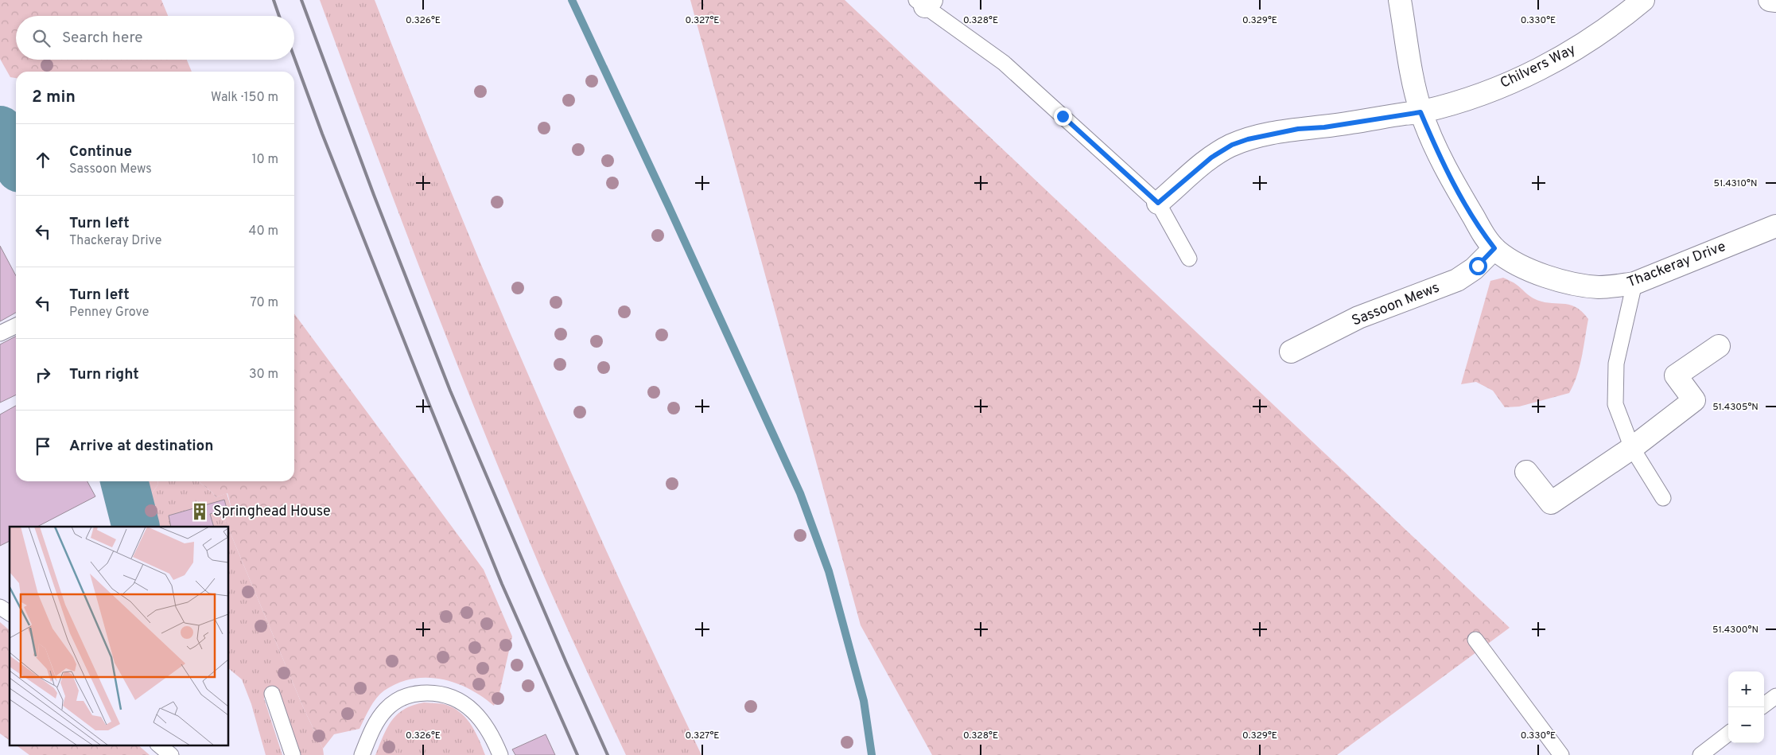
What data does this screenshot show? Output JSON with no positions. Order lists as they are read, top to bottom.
{
  "streets": {
    "street": ["Chilvers Way", "Thackeray Drive", "Sassoon Mews"]
  },
  "crossings": [
    ["Chilvers Way", "Thackeray Drive"],
    ["Thackeray Drive", "Sassoon Mews"]
  ],
  "places": {
    "building": ["Springhead House"]
  },
  "page": {
    "search": "Search here",
    "heading": ["2 min", "Walk · 150 m"],
    "list": [
      ["Continue", "Sassoon Mews", "10 m"],
      ["Turn left", "Thackeray Drive", "40 m"],
      ["Turn left", "Penney Grove", "70 m"],
      ["Turn right", "30 m"],
      "Arrive at destination"
    ],
    "map_buttons": ["+", "−"]
  },
  "coordinates": [
    "0.326°E",
    "0.327°E",
    "0.328°E",
    "0.329°E",
    "0.330°E",
    "51.4310°N",
    "51.4305°N",
    "51.4300°N"
  ]
}
